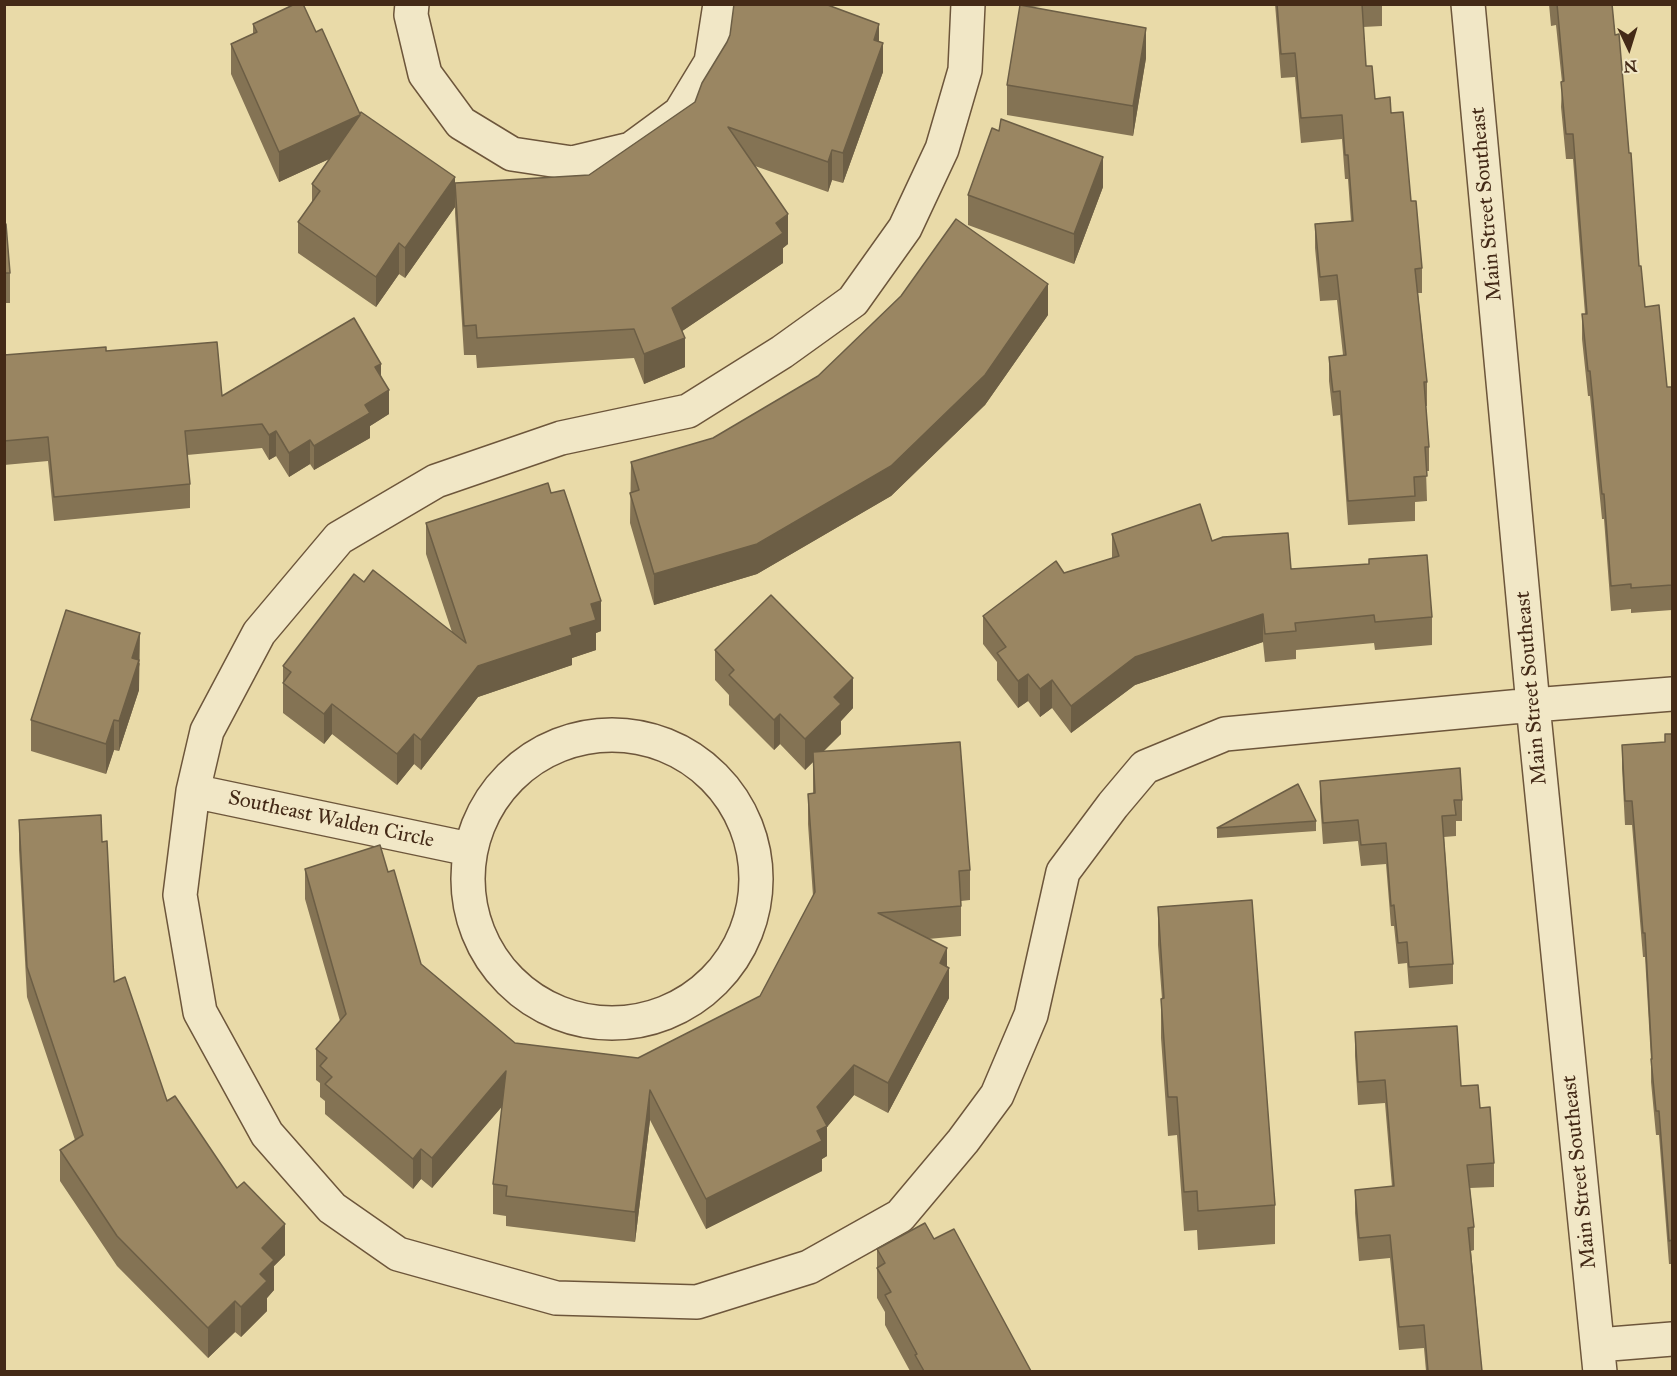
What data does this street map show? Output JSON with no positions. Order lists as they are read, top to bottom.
{
  "streets": {
    "street": ["Main Street Southeast", "Southeast Walden Circle"]
  },
  "north": "bottom"
}
